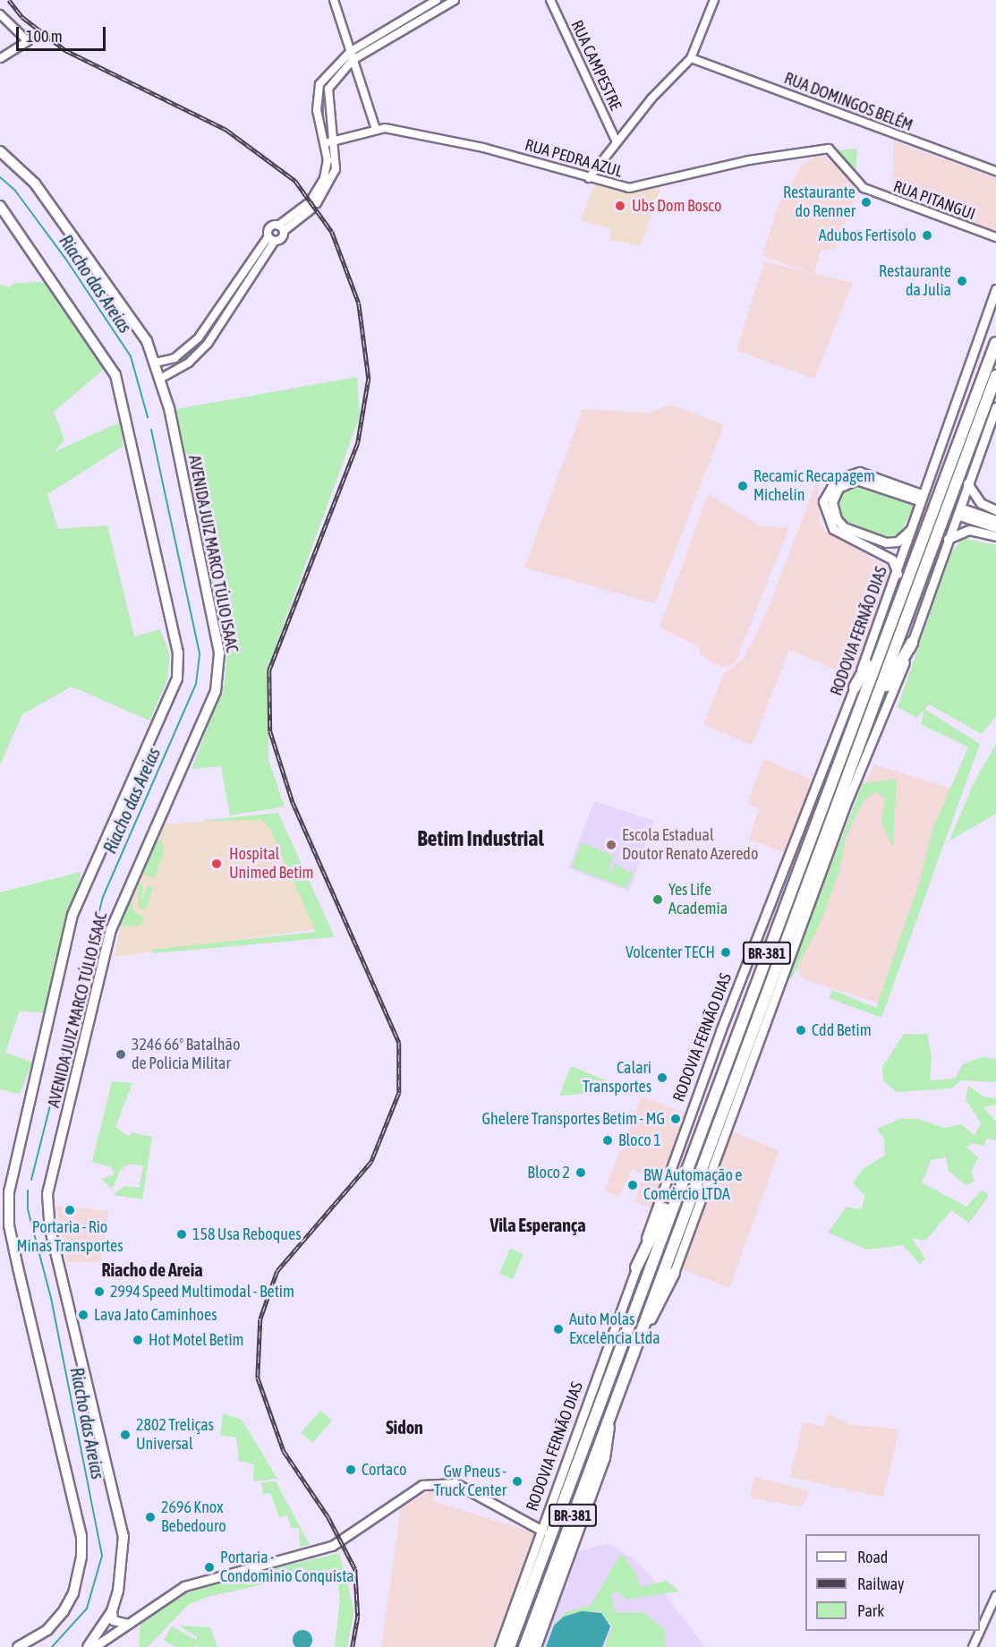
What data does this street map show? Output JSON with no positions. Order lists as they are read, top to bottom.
{
  "streets": {
    "highway": ["RODOVIA FERNÃO DIAS", "BR-381"],
    "main road": ["AVENIDA JUIZ MARCO TÚLIO ISAAC"],
    "street": [
      "RUA CAMPESTRE",
      "RUA DOMINGOS BELÉM",
      "RUA PEDRA AZUL",
      "RUA PITANGUI"
    ]
  },
  "crossings": [
    ["RUA PEDRA AZUL", "RUA PITANGUI"]
  ],
  "districts": [
    "Betim Industrial",
    "Vila Esperança",
    "Riacho de Areia",
    "Sidon"
  ],
  "water": ["Riacho das Areias"],
  "places": [
    "Restaurante do Renner",
    "Ubs Dom Bosco",
    "Adubos Fertisolo",
    "Restaurante da Julia",
    "Recamic Recapagem Michelin",
    "Escola Estadual Doutor Renato Azeredo",
    "Hospital Unimed Betim",
    "Yes Life Academia",
    "Volcenter TECH",
    "Cdd Betim",
    "3246 66º Batalhão de Policia Militar",
    "Calari Transportes",
    "Ghelere Transportes Betim - MG",
    "Bloco 1",
    "Bloco 2",
    "BW Automação e Comércio LTDA",
    "Portaria - Rio Minas Transportes",
    "158 Usa Reboques",
    "2994 Speed Multimodal - Betim",
    "Lava Jato Caminhoes",
    "Auto Molas Excelência Ltda",
    "Hot Motel Betim",
    "2802 Treliças Universal",
    "Cortaco",
    "Gw Pneus - Truck Center",
    "2696 Knox Bebedouro",
    "Portaria - Condominio Conquista"
  ],
  "legend": ["Road", "Railway", "Park"],
  "scale_bar": "100 m"
}
